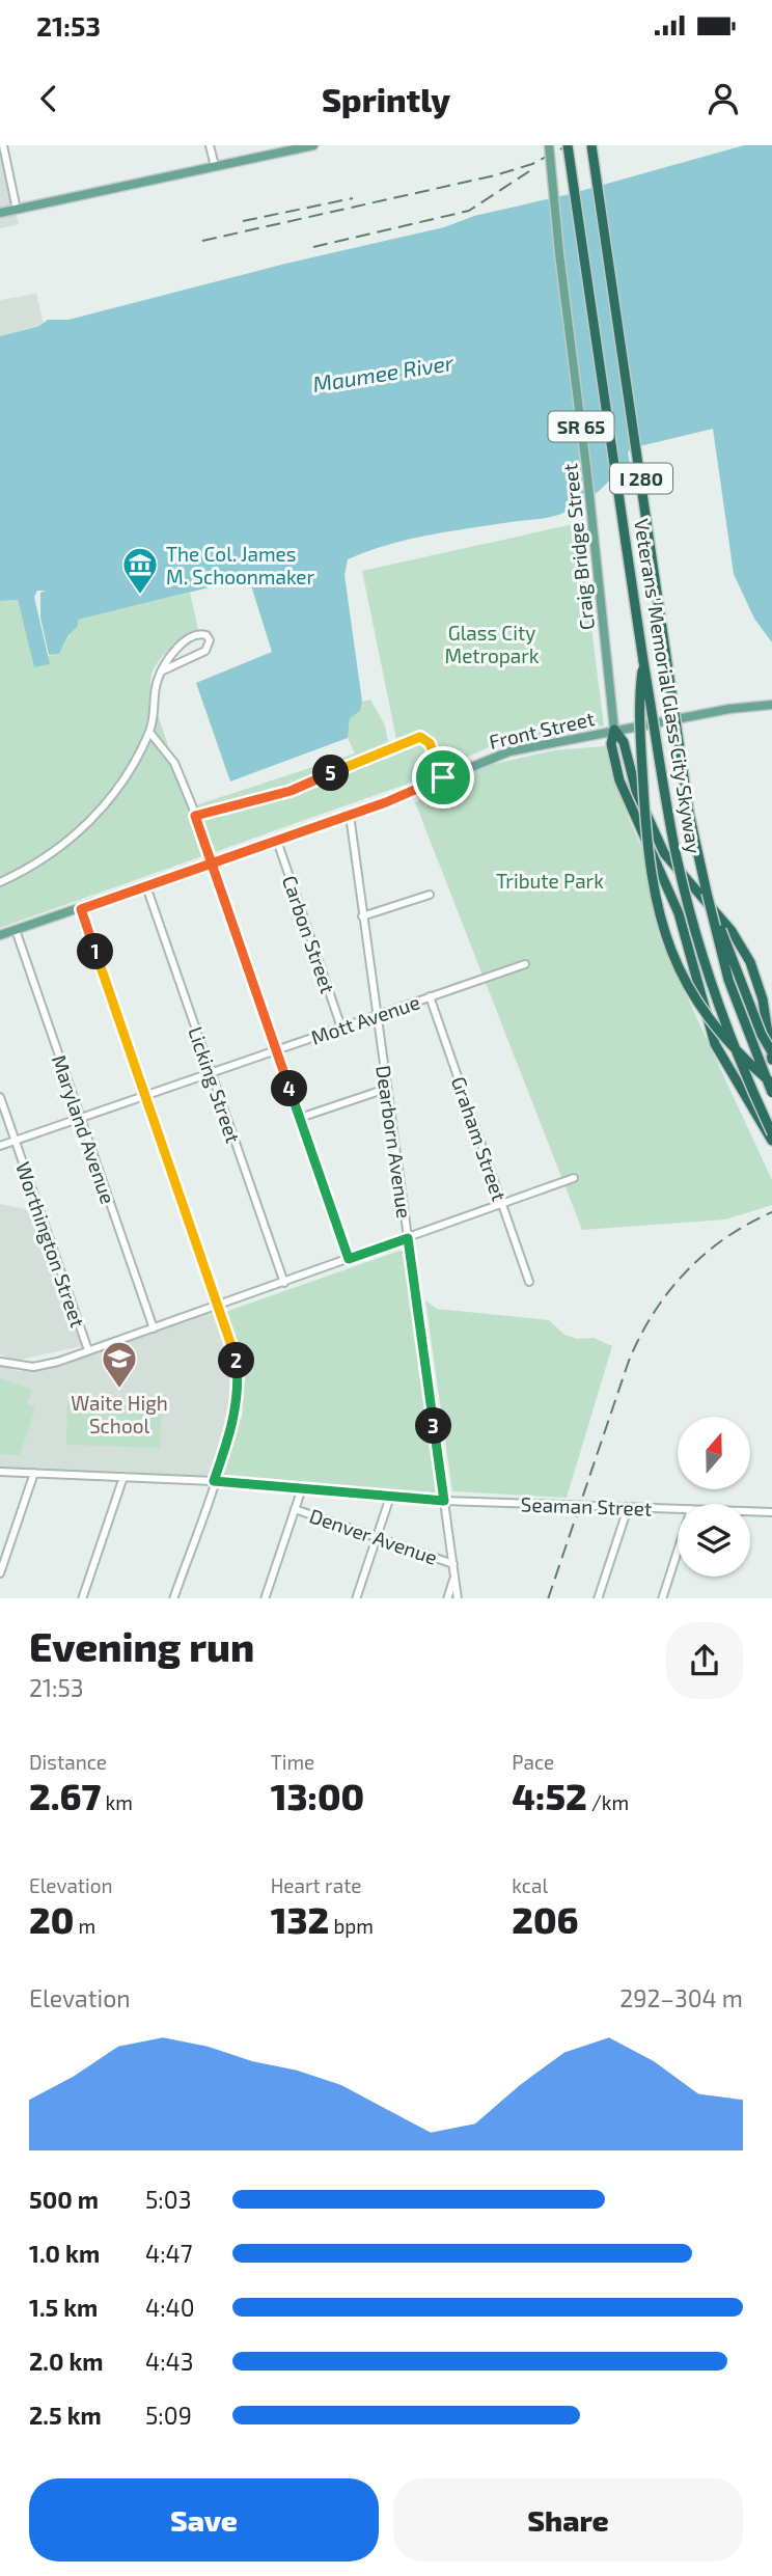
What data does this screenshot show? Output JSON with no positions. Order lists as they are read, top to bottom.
{
  "streets": {
    "highway": ["I 280", "Veterans' Memorial Glass City Skyway"],
    "main road": ["SR 65", "Craig Bridge Street", "Front Street"],
    "street": [
      "Carbon Street",
      "Mott Avenue",
      "Licking Street",
      "Maryland Avenue",
      "Graham Street",
      "Dearborn Avenue",
      "Worthington Street",
      "Seaman Street",
      "Denver Avenue"
    ]
  },
  "crossings": [
    ["Craig Bridge Street", "Front Street"],
    ["Front Street", "Carbon Street"],
    ["Front Street", "Licking Street"],
    ["Front Street", "Maryland Avenue"],
    ["Front Street", "Dearborn Avenue"],
    ["Carbon Street", "Mott Avenue"],
    ["Mott Avenue", "Licking Street"],
    ["Mott Avenue", "Maryland Avenue"],
    ["Mott Avenue", "Graham Street"],
    ["Mott Avenue", "Dearborn Avenue"],
    ["Mott Avenue", "Worthington Street"],
    ["Dearborn Avenue", "Seaman Street"],
    ["Dearborn Avenue", "Denver Avenue"]
  ],
  "water": ["Maumee River"],
  "parks": ["Glass City Metropark", "Tribute Park"],
  "places": {
    "museum": ["The Col. James M. Schoonmaker"],
    "school or university": ["Waite High School"]
  },
  "north": "top",
  "page": {
    "status": "21:53",
    "header": "Sprintly",
    "pins": [
      "5",
      "1",
      "4",
      "2",
      "3"
    ],
    "heading": ["Evening run", "21:53"],
    "stats": [
      ["Distance", "2.67 km"],
      ["Time", "13:00"],
      ["Pace", "4:52 /km"],
      ["Elevation", "20 m"],
      ["Heart rate", "132 bpm"],
      ["kcal", "206"]
    ],
    "chart": ["Elevation", "292–304 m"],
    "list": [
      {
        "name": "500 m",
        "note": "5:03"
      },
      {
        "name": "1.0 km",
        "note": "4:47"
      },
      {
        "name": "1.5 km",
        "note": "4:40"
      },
      {
        "name": "2.0 km",
        "note": "4:43"
      },
      {
        "name": "2.5 km",
        "note": "5:09"
      }
    ],
    "buttons": ["Save", "Share"]
  }
}
